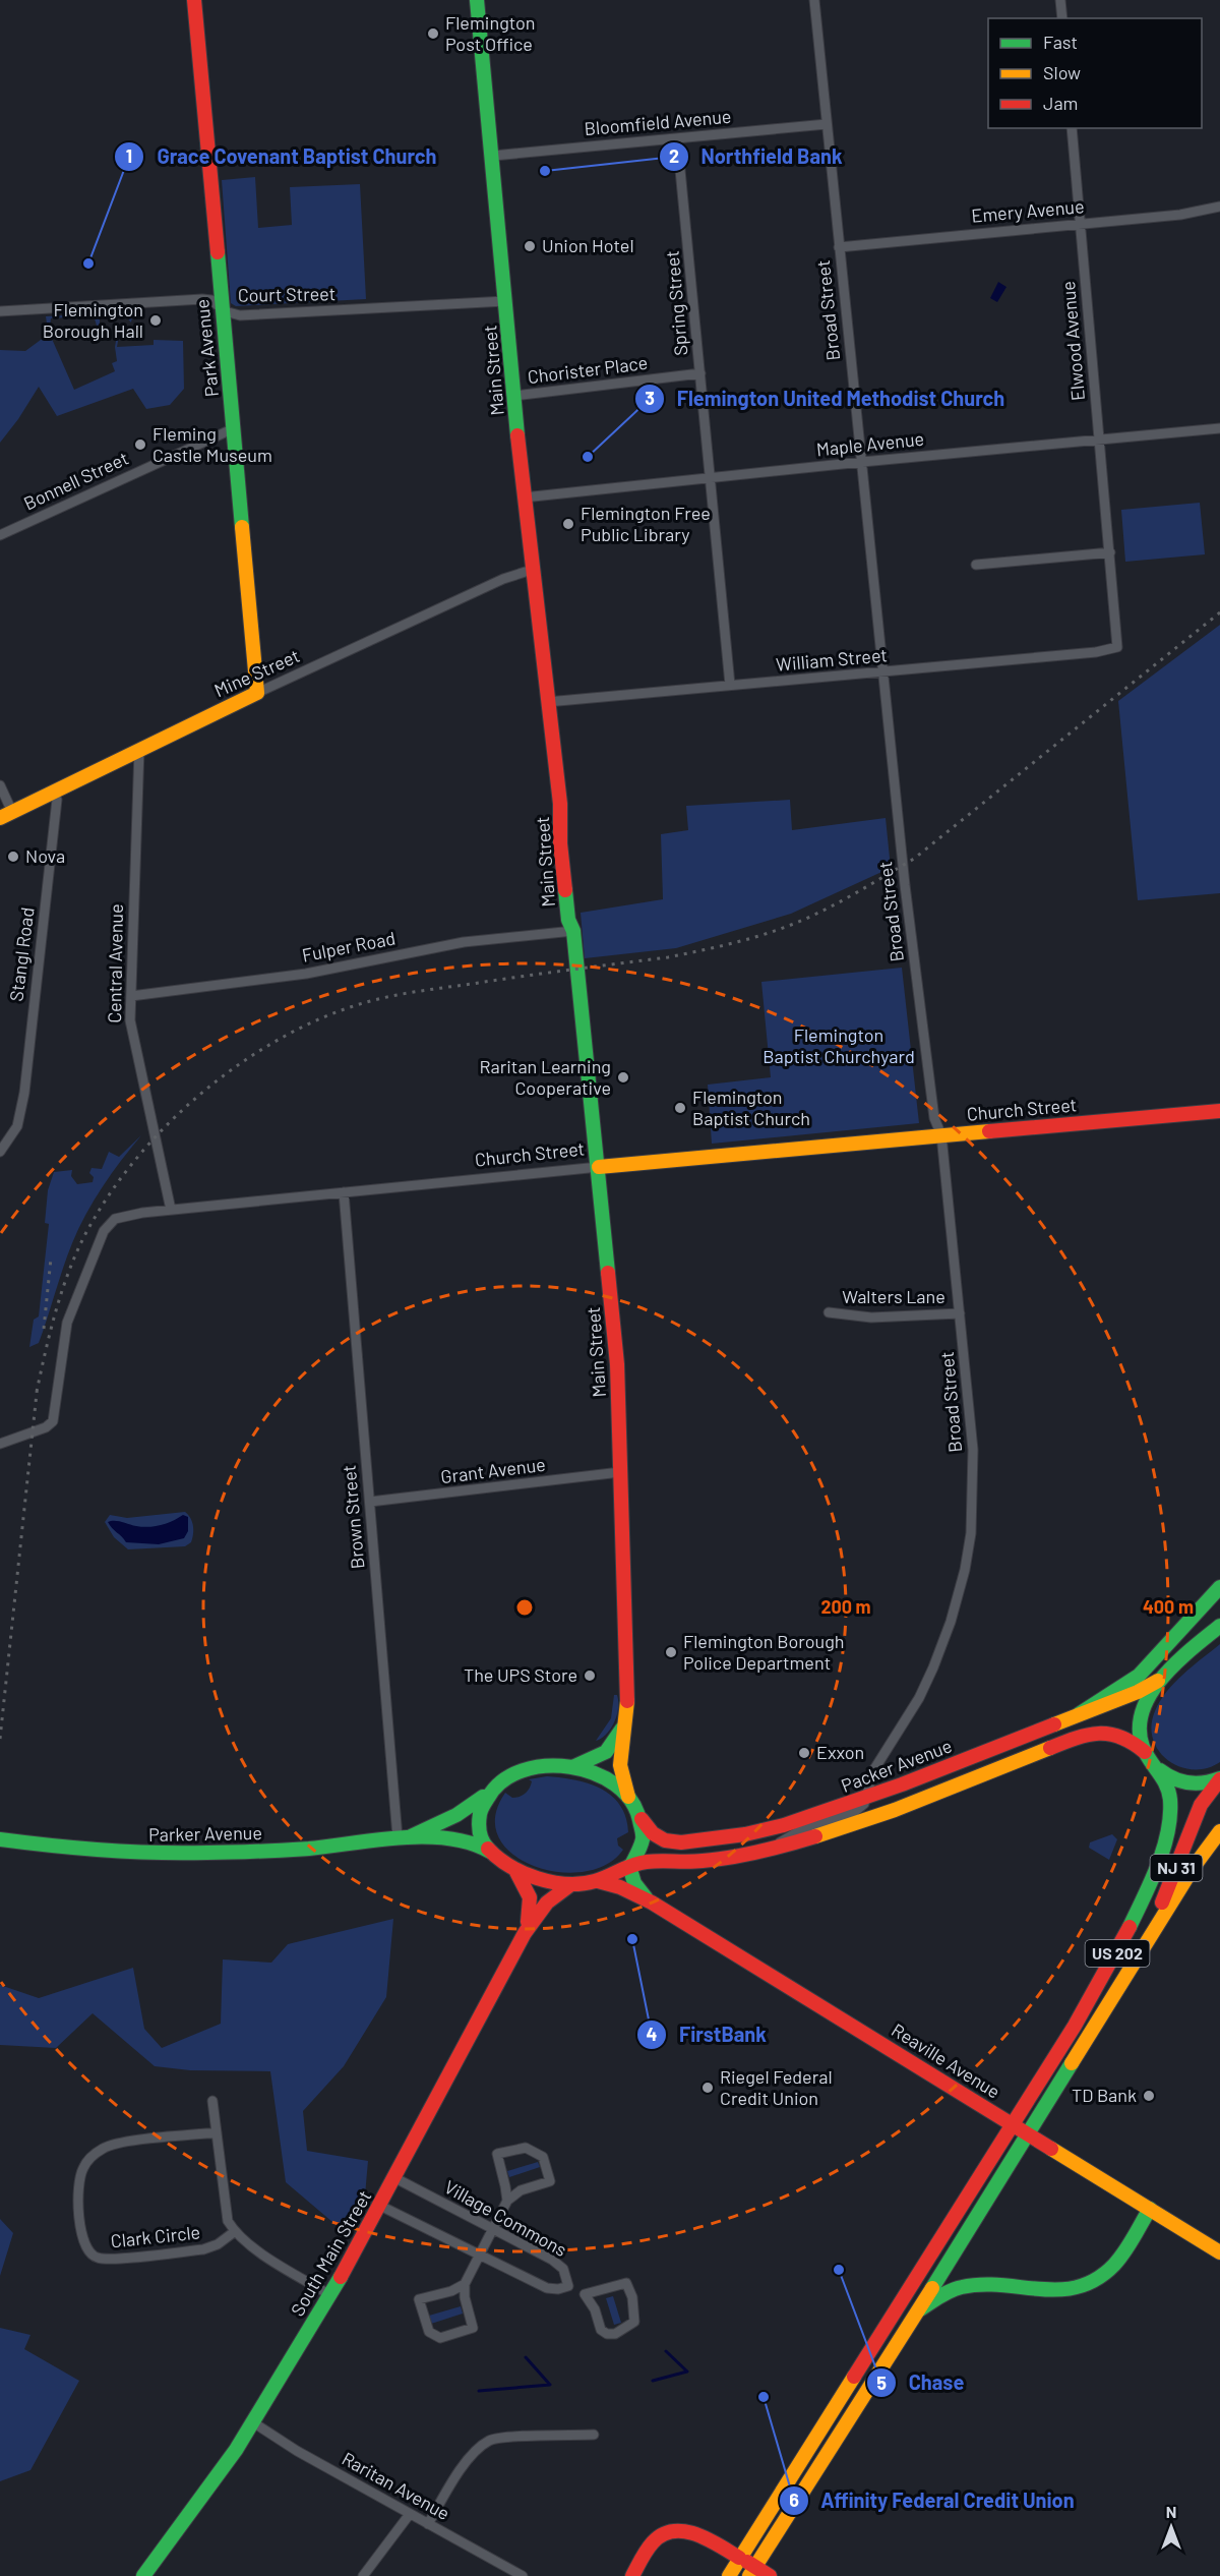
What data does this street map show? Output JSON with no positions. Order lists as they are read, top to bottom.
{
  "streets": {
    "main road": [
      "Park Avenue",
      "Main Street",
      "Mine Street",
      "Church Street",
      "Packer Avenue",
      "Parker Avenue",
      "NJ 31",
      "US 202",
      "Reaville Avenue",
      "South Main Street"
    ],
    "street": [
      "Bloomfield Avenue",
      "Emery Avenue",
      "Court Street",
      "Spring Street",
      "Broad Street",
      "Elwood Avenue",
      "Chorister Place",
      "Maple Avenue",
      "Bonnell Street",
      "William Street",
      "Fulper Road",
      "Stangl Road",
      "Central Avenue",
      "Walters Lane",
      "Grant Avenue",
      "Brown Street",
      "Village Commons",
      "Clark Circle",
      "Raritan Avenue"
    ]
  },
  "crossings": [
    ["Bloomfield Avenue", "Spring Street"],
    ["Bloomfield Avenue", "Broad Street"],
    ["Bloomfield Avenue", "Main Street"],
    ["Emery Avenue", "Broad Street"],
    ["Emery Avenue", "Elwood Avenue"],
    ["Court Street", "Park Avenue"],
    ["Court Street", "Main Street"],
    ["Spring Street", "Chorister Place"],
    ["Spring Street", "Maple Avenue"],
    ["Spring Street", "William Street"],
    ["Broad Street", "Maple Avenue"],
    ["Broad Street", "William Street"],
    ["Broad Street", "Church Street"],
    ["Broad Street", "Walters Lane"],
    ["Broad Street", "Packer Avenue"],
    ["Elwood Avenue", "Maple Avenue"],
    ["Elwood Avenue", "William Street"],
    ["Park Avenue", "Bonnell Street"],
    ["Park Avenue", "Mine Street"],
    ["Main Street", "Chorister Place"],
    ["Main Street", "Maple Avenue"],
    ["Main Street", "William Street"],
    ["Main Street", "Mine Street"],
    ["Main Street", "Fulper Road"],
    ["Main Street", "Church Street"],
    ["Main Street", "Grant Avenue"],
    ["Main Street", "Packer Avenue"],
    ["Main Street", "Parker Avenue"],
    ["Main Street", "Reaville Avenue"],
    ["Main Street", "South Main Street"],
    ["Mine Street", "Stangl Road"],
    ["Mine Street", "Central Avenue"],
    ["Fulper Road", "Central Avenue"],
    ["Central Avenue", "Church Street"],
    ["Church Street", "Brown Street"],
    ["Grant Avenue", "Brown Street"],
    ["Brown Street", "Parker Avenue"],
    ["Packer Avenue", "Parker Avenue"],
    ["Packer Avenue", "US 202"],
    ["Packer Avenue", "Reaville Avenue"],
    ["Packer Avenue", "South Main Street"],
    ["Parker Avenue", "Reaville Avenue"],
    ["Parker Avenue", "South Main Street"],
    ["NJ 31", "US 202"],
    ["US 202", "Reaville Avenue"],
    ["Reaville Avenue", "South Main Street"],
    ["Village Commons", "South Main Street"],
    ["South Main Street", "Raritan Avenue"]
  ],
  "parks": ["Flemington Baptist Churchyard"],
  "places": [
    "Flemington Post Office",
    "Northfield Bank",
    "Union Hotel",
    "Grace Covenant Baptist Church",
    "Flemington Borough Hall",
    "Fleming Castle Museum",
    "Flemington United Methodist Church",
    "Flemington Free Public Library",
    "Nova",
    "Raritan Learning Cooperative",
    "Flemington Baptist Church",
    "Flemington Borough Police Department",
    "The UPS Store",
    "Exxon",
    "FirstBank",
    "Riegel Federal Credit Union",
    "TD Bank",
    "Chase",
    "Affinity Federal Credit Union"
  ],
  "legend": ["Fast", "Slow", "Jam"],
  "north": "top",
  "rings": ["200 m", "400 m"]
}
